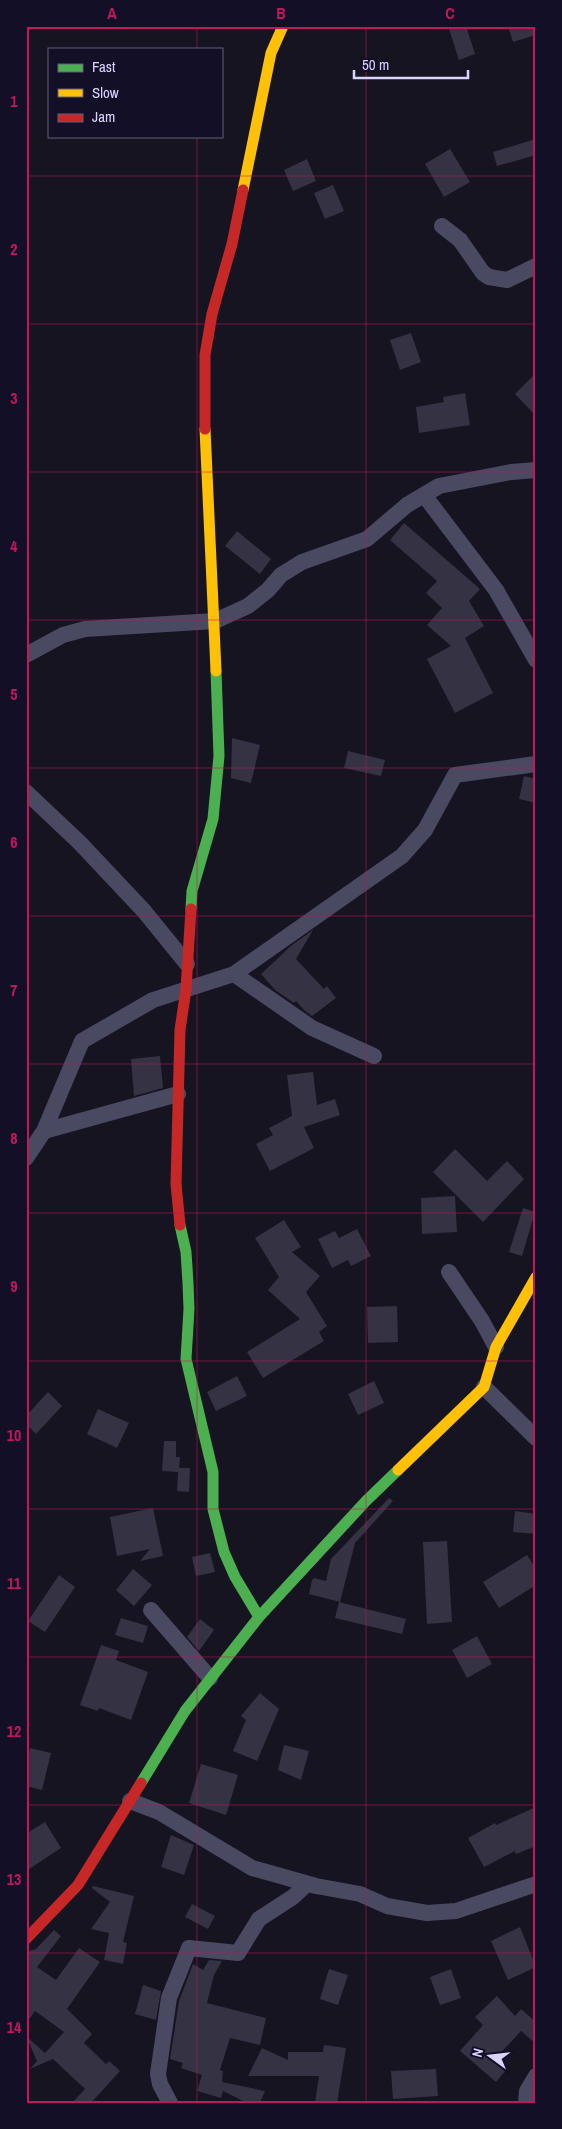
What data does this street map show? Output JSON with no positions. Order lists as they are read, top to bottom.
{
  "legend": ["Fast", "Slow", "Jam"],
  "scale_bar": "50 m",
  "north": "left",
  "grid": {
    "columns": ["A", "B", "C"],
    "rows": [
      "1",
      "2",
      "3",
      "4",
      "5",
      "6",
      "7",
      "8",
      "9",
      "10",
      "11",
      "12",
      "13",
      "14"
    ]
  }
}
